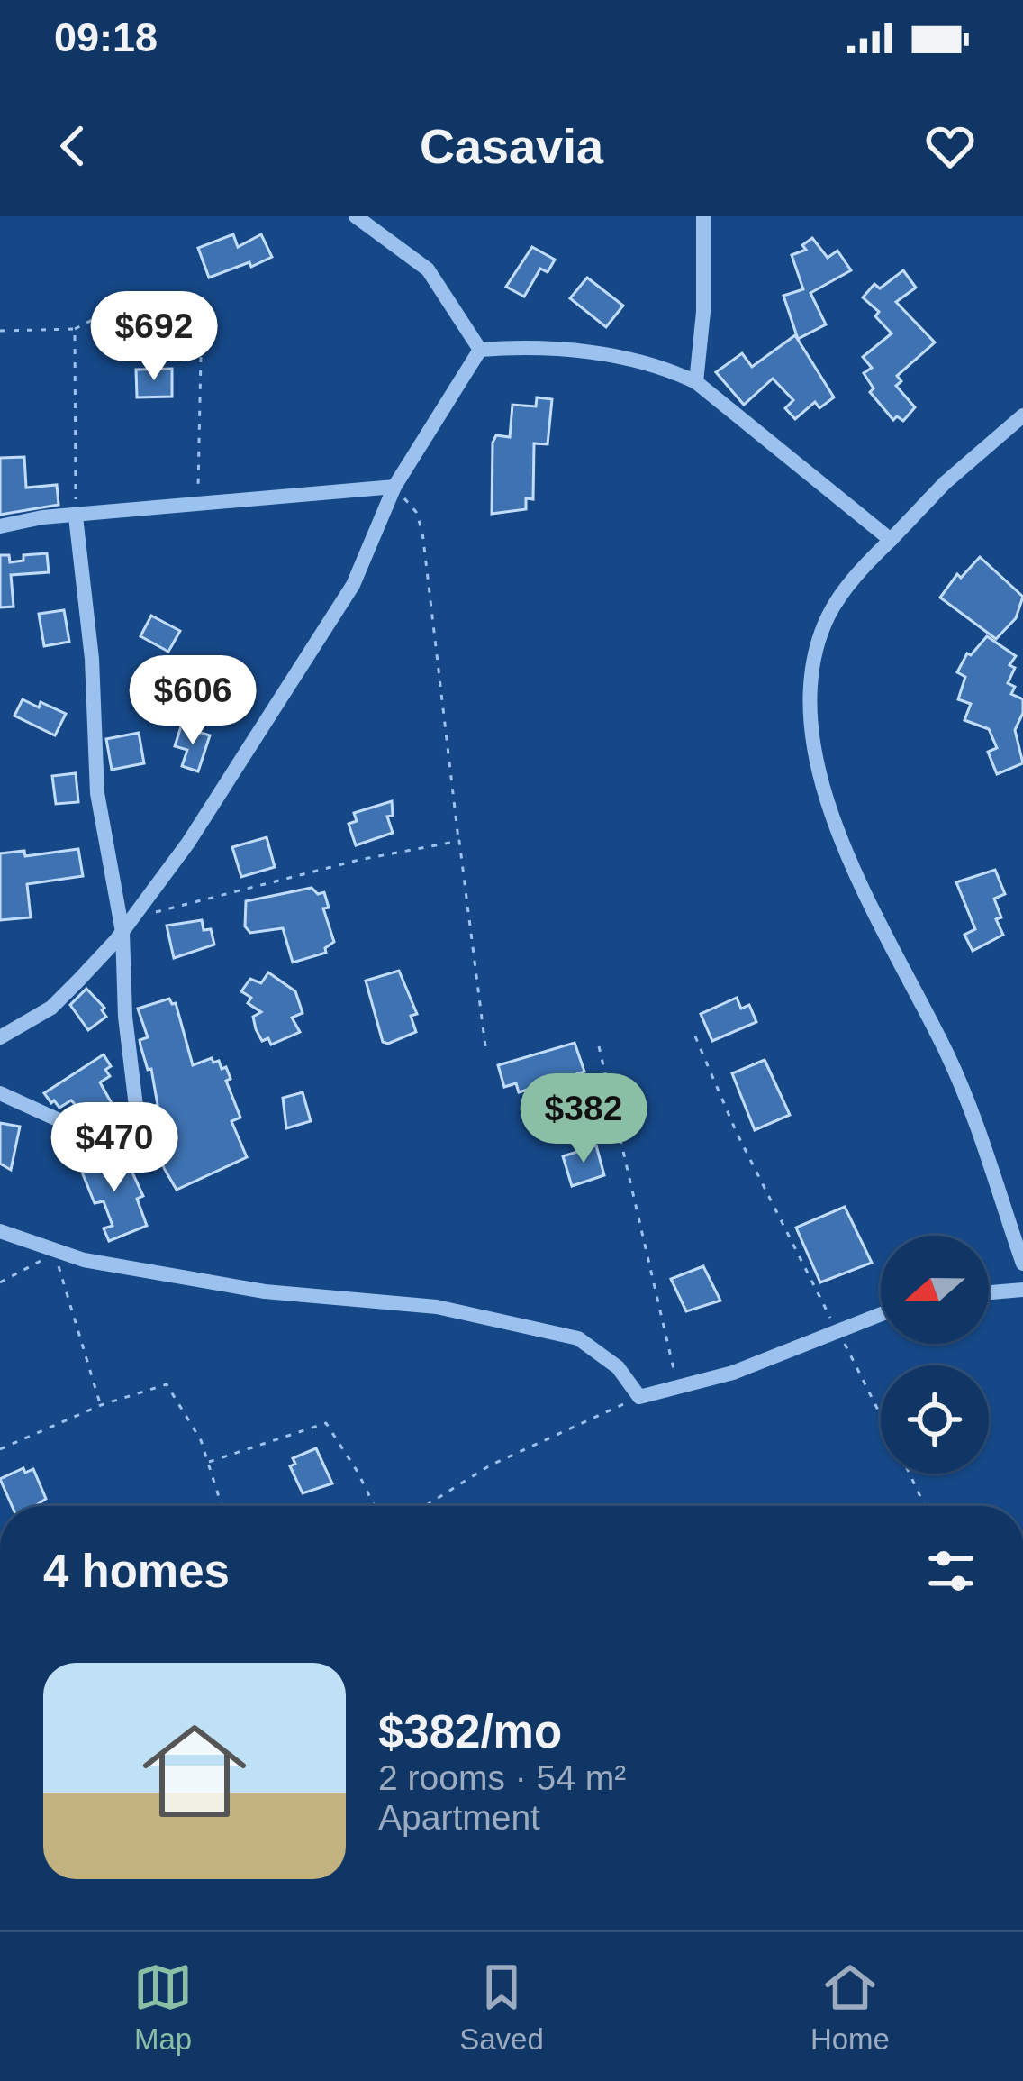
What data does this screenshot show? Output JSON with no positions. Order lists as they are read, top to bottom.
{
  "north": "left",
  "page": {
    "status": "09:18",
    "header": "Casavia",
    "price": [
      "$692",
      "$606",
      "$382",
      "$470"
    ],
    "heading": "4 homes",
    "list": [
      {
        "name": "$382/mo",
        "note": "2 rooms · 54 m² · Apartment"
      }
    ],
    "tabs": ["Map", "Saved", "Home"]
  }
}
